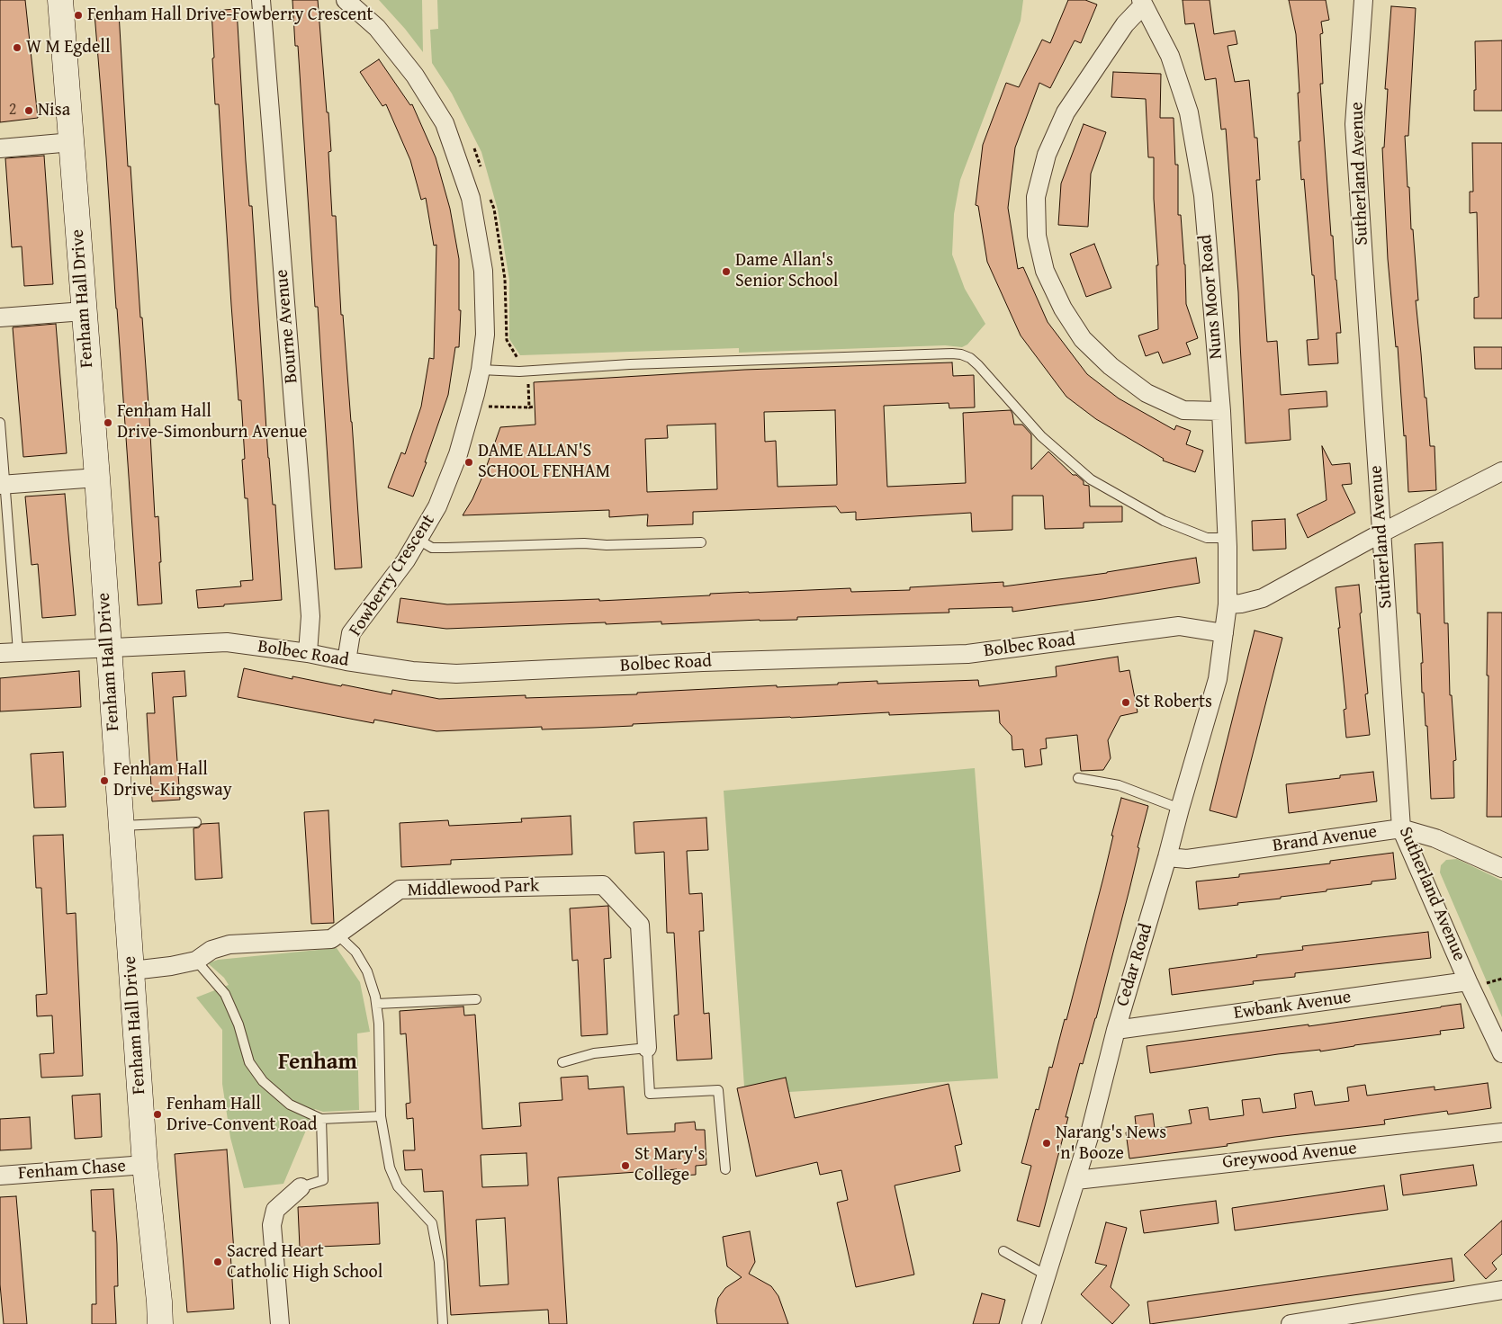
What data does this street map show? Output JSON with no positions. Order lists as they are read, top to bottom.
{
  "streets": {
    "street": [
      "Sutherland Avenue",
      "Nuns Moor Road",
      "Fenham Hall Drive",
      "Bourne Avenue",
      "Fowberry Crescent",
      "Bolbec Road",
      "Brand Avenue",
      "Middlewood Park",
      "Cedar Road",
      "Ewbank Avenue",
      "Greywood Avenue",
      "Fenham Chase"
    ]
  },
  "crossings": [
    ["Sutherland Avenue", "Brand Avenue"],
    ["Sutherland Avenue", "Ewbank Avenue"],
    ["Nuns Moor Road", "Cedar Road"],
    ["Fenham Hall Drive", "Bolbec Road"],
    ["Fenham Hall Drive", "Middlewood Park"],
    ["Fenham Hall Drive", "Fenham Chase"],
    ["Bourne Avenue", "Bolbec Road"],
    ["Fowberry Crescent", "Bolbec Road"],
    ["Bolbec Road", "Cedar Road"],
    ["Brand Avenue", "Cedar Road"],
    ["Cedar Road", "Ewbank Avenue"],
    ["Cedar Road", "Greywood Avenue"]
  ],
  "districts": ["Fenham"],
  "places": [
    "Fenham Hall Drive-Fowberry Crescent",
    "W M Egdell",
    "Nisa",
    "Dame Allan's Senior School",
    "Fenham Hall Drive-Simonburn Avenue",
    "DAME ALLAN'S SCHOOL FENHAM",
    "St Roberts",
    "Fenham Hall Drive-Kingsway",
    "Fenham Hall Drive-Convent Road",
    "Narang's News 'n' Booze",
    "St Mary's College",
    "Sacred Heart Catholic High School"
  ],
  "house_numbers": ["2"]
}
